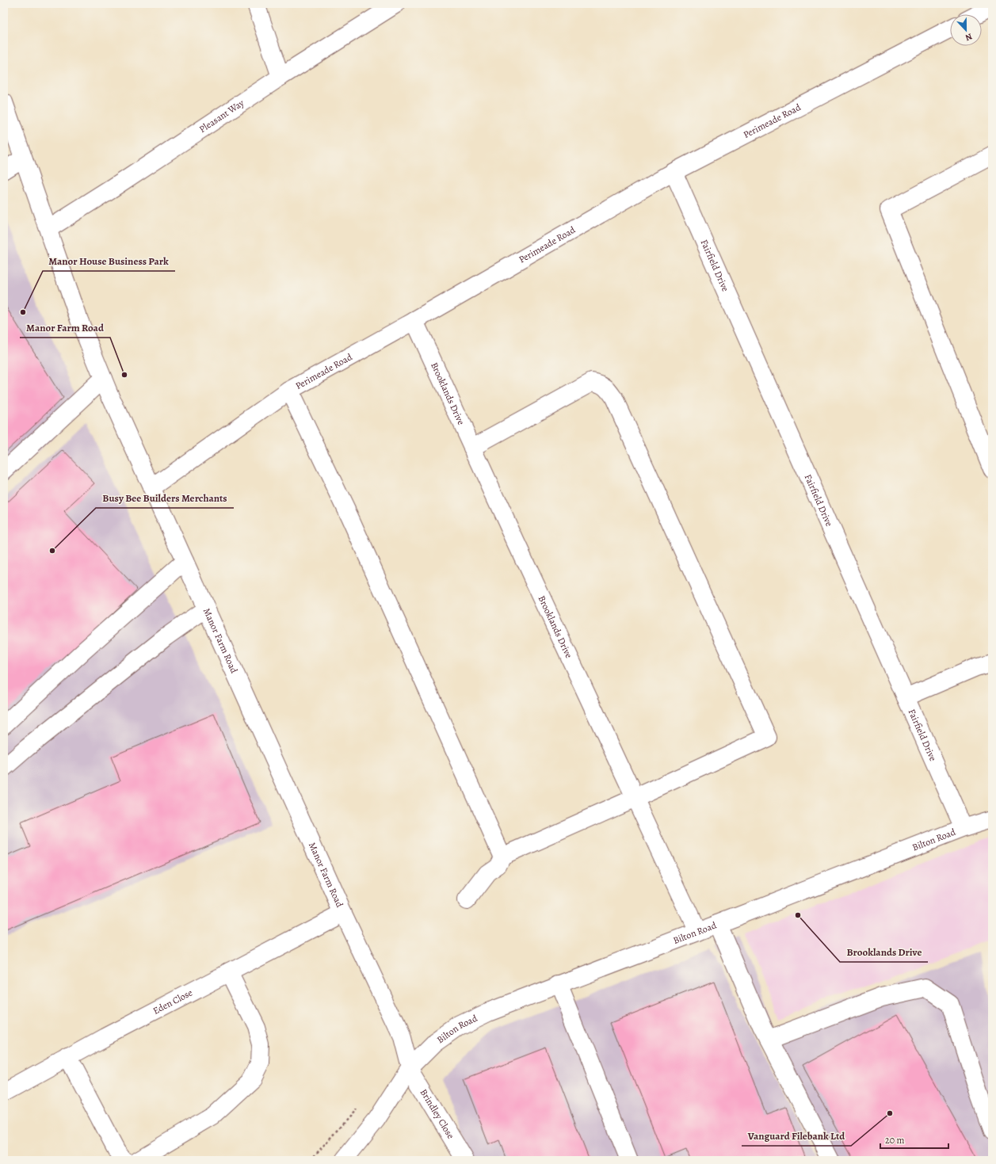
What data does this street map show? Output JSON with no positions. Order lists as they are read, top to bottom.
{
  "streets": {
    "street": [
      "Pleasant Way",
      "Perimeade Road",
      "Fairfield Drive",
      "Brooklands Drive",
      "Manor Farm Road",
      "Bilton Road",
      "Eden Close",
      "Brindley Close"
    ]
  },
  "crossings": [
    ["Pleasant Way", "Manor Farm Road"],
    ["Perimeade Road", "Fairfield Drive"],
    ["Perimeade Road", "Brooklands Drive"],
    ["Perimeade Road", "Manor Farm Road"],
    ["Fairfield Drive", "Bilton Road"],
    ["Brooklands Drive", "Bilton Road"],
    ["Manor Farm Road", "Bilton Road"],
    ["Manor Farm Road", "Eden Close"],
    ["Manor Farm Road", "Brindley Close"],
    ["Bilton Road", "Brindley Close"]
  ],
  "places": [
    "Manor House Business Park",
    "Manor Farm Road",
    "Busy Bee Builders Merchants",
    "Brooklands Drive",
    "Vanguard Filebank Ltd"
  ],
  "scale_bar": "20 m",
  "north": "bottom"
}
